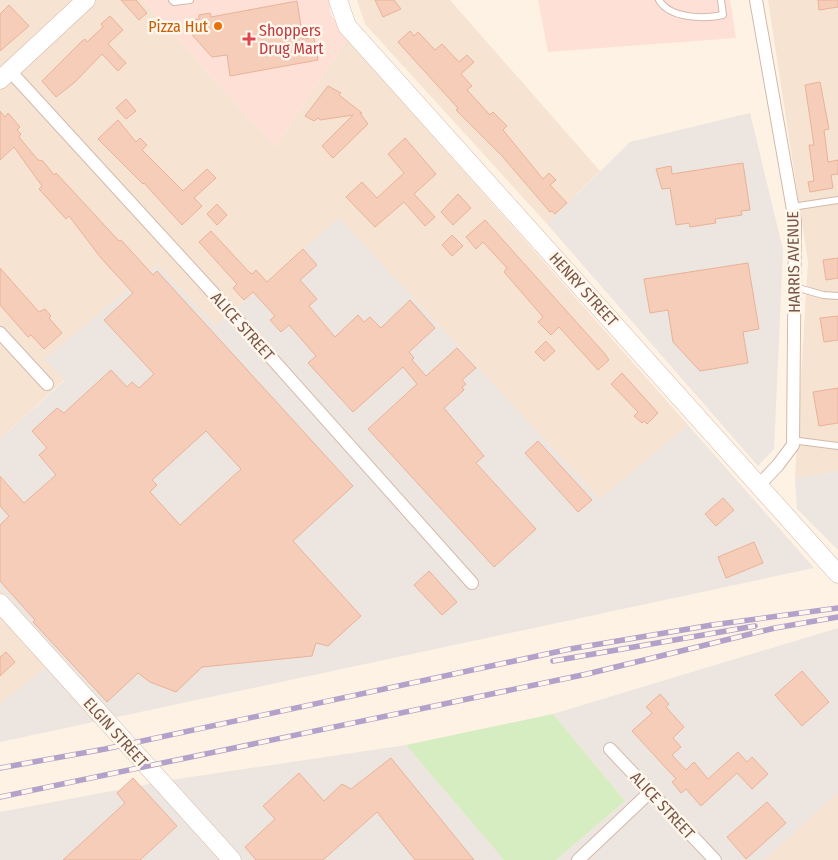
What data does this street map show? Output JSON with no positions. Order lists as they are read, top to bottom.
{
  "streets": {
    "main road": ["HENRY STREET", "ELGIN STREET"],
    "street": ["HARRIS AVENUE", "ALICE STREET"]
  },
  "places": {
    "other": ["Pizza Hut"],
    "health": ["Shoppers Drug Mart"]
  }
}
